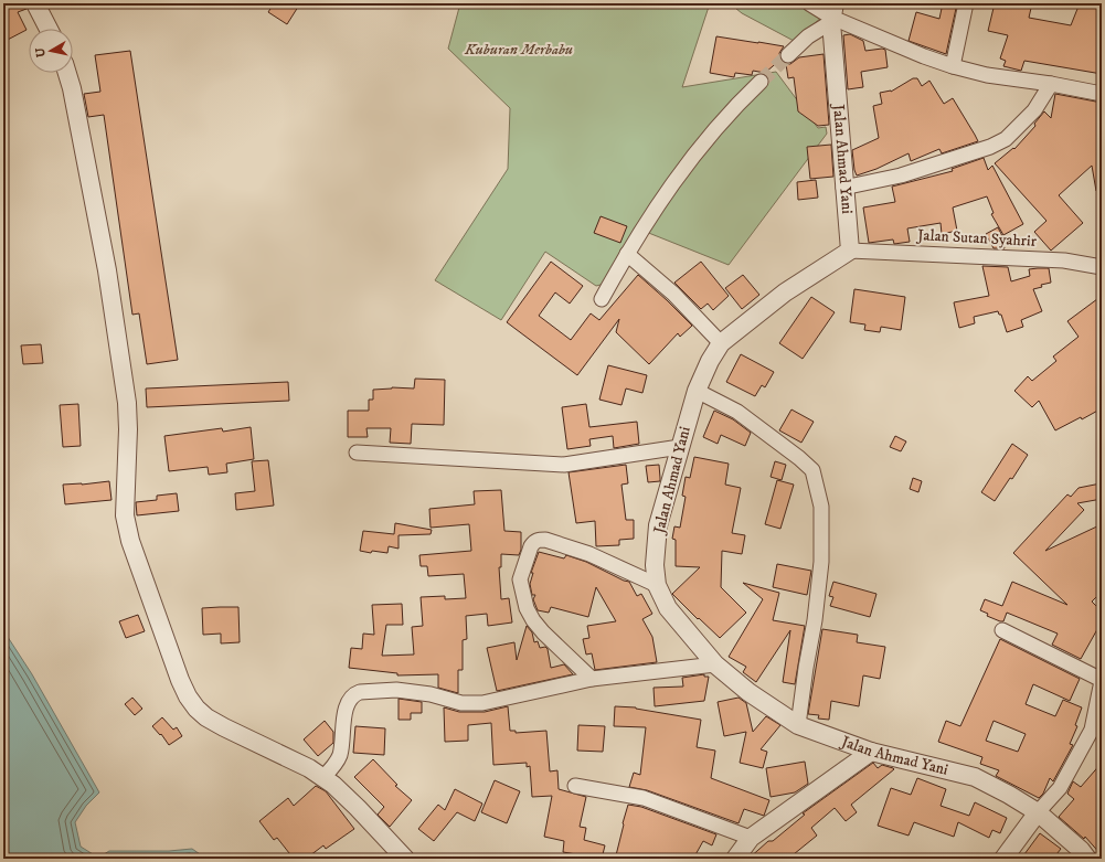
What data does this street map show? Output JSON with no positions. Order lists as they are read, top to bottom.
{
  "streets": {
    "street": ["Jalan Ahmad Yani", "Jalan Sutan Syahrir"]
  },
  "crossings": [
    ["Jalan Ahmad Yani", "Jalan Sutan Syahrir"]
  ],
  "parks": ["Kuburan Merbabu"],
  "north": "left"
}
